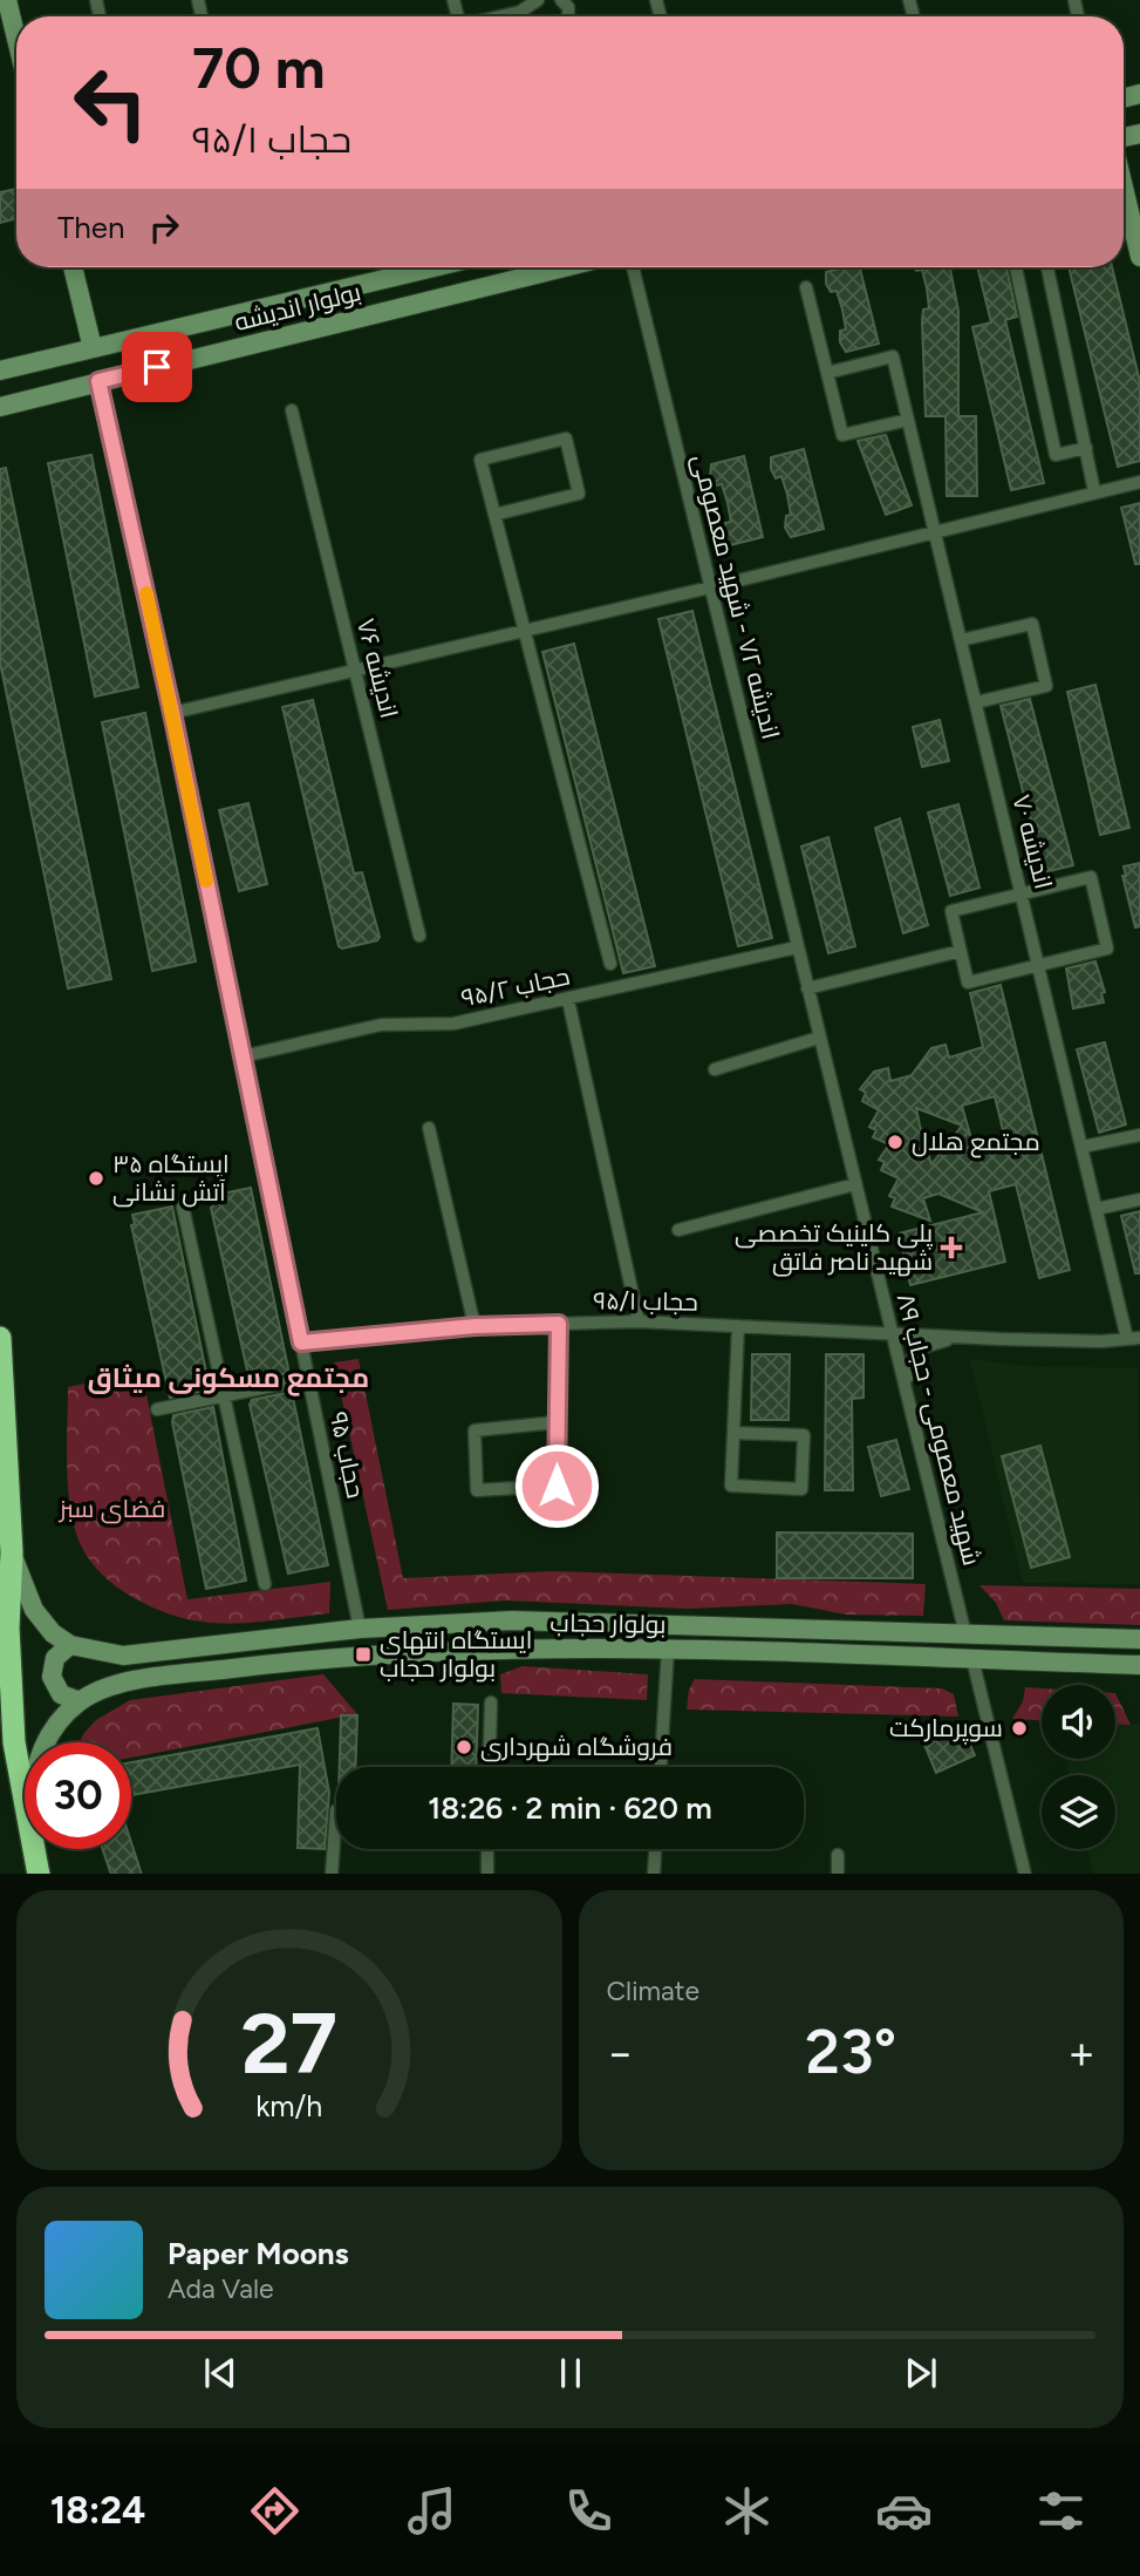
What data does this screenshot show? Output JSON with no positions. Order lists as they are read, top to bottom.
{
  "streets": {
    "main road": ["بولوار اندیشه", "بولوار حجاب"],
    "street": [
      "اندیشه ۷۲ - شهید معصومی",
      "اندیشه ۷۶",
      "اندیشه ۷۰",
      "حجاب ۹۵/۲",
      "حجاب ۹۵/۱",
      "شهید معصومی - حجاب ۸۹",
      "حجاب ۹۵"
    ]
  },
  "crossings": [
    ["بولوار اندیشه", "حجاب ۹۵"],
    ["اندیشه ۷۲ - شهید معصومی", "حجاب ۹۵/۲"],
    ["اندیشه ۷۲ - شهید معصومی", "شهید معصومی - حجاب ۸۹"],
    ["حجاب ۹۵/۲", "شهید معصومی - حجاب ۸۹"],
    ["حجاب ۹۵/۲", "حجاب ۹۵"],
    ["حجاب ۹۵/۱", "شهید معصومی - حجاب ۸۹"],
    ["حجاب ۹۵/۱", "حجاب ۹۵"],
    ["شهید معصومی - حجاب ۸۹", "بولوار حجاب"],
    ["حجاب ۹۵", "بولوار حجاب"]
  ],
  "districts": ["مجتمع مسکونی میثاق"],
  "parks": ["فضای سبز"],
  "places": {
    "other": [
      "مجتمع هلال",
      "ایستگاه ۳۵ آتش نشانی",
      "سوپرمارکت",
      "فروشگاه شهرداری"
    ],
    "health": ["پلی کلینیک تخصصی شهید ناصر فاتق"],
    "transit": ["ایستگاه انتهای بولوار حجاب"]
  },
  "page": {
    "turn": ["70 m", "حجاب ۹۵/۱"],
    "then": "Then",
    "limit": "30",
    "trip": "18:26 · 2 min · 620 m",
    "tile": "Climate",
    "heat": ["−", "23°", "+"],
    "song": ["Paper Moons", "Ada Vale"],
    "tabs": "18:24",
    "gauge": ["27", "km/h"]
  }
}
